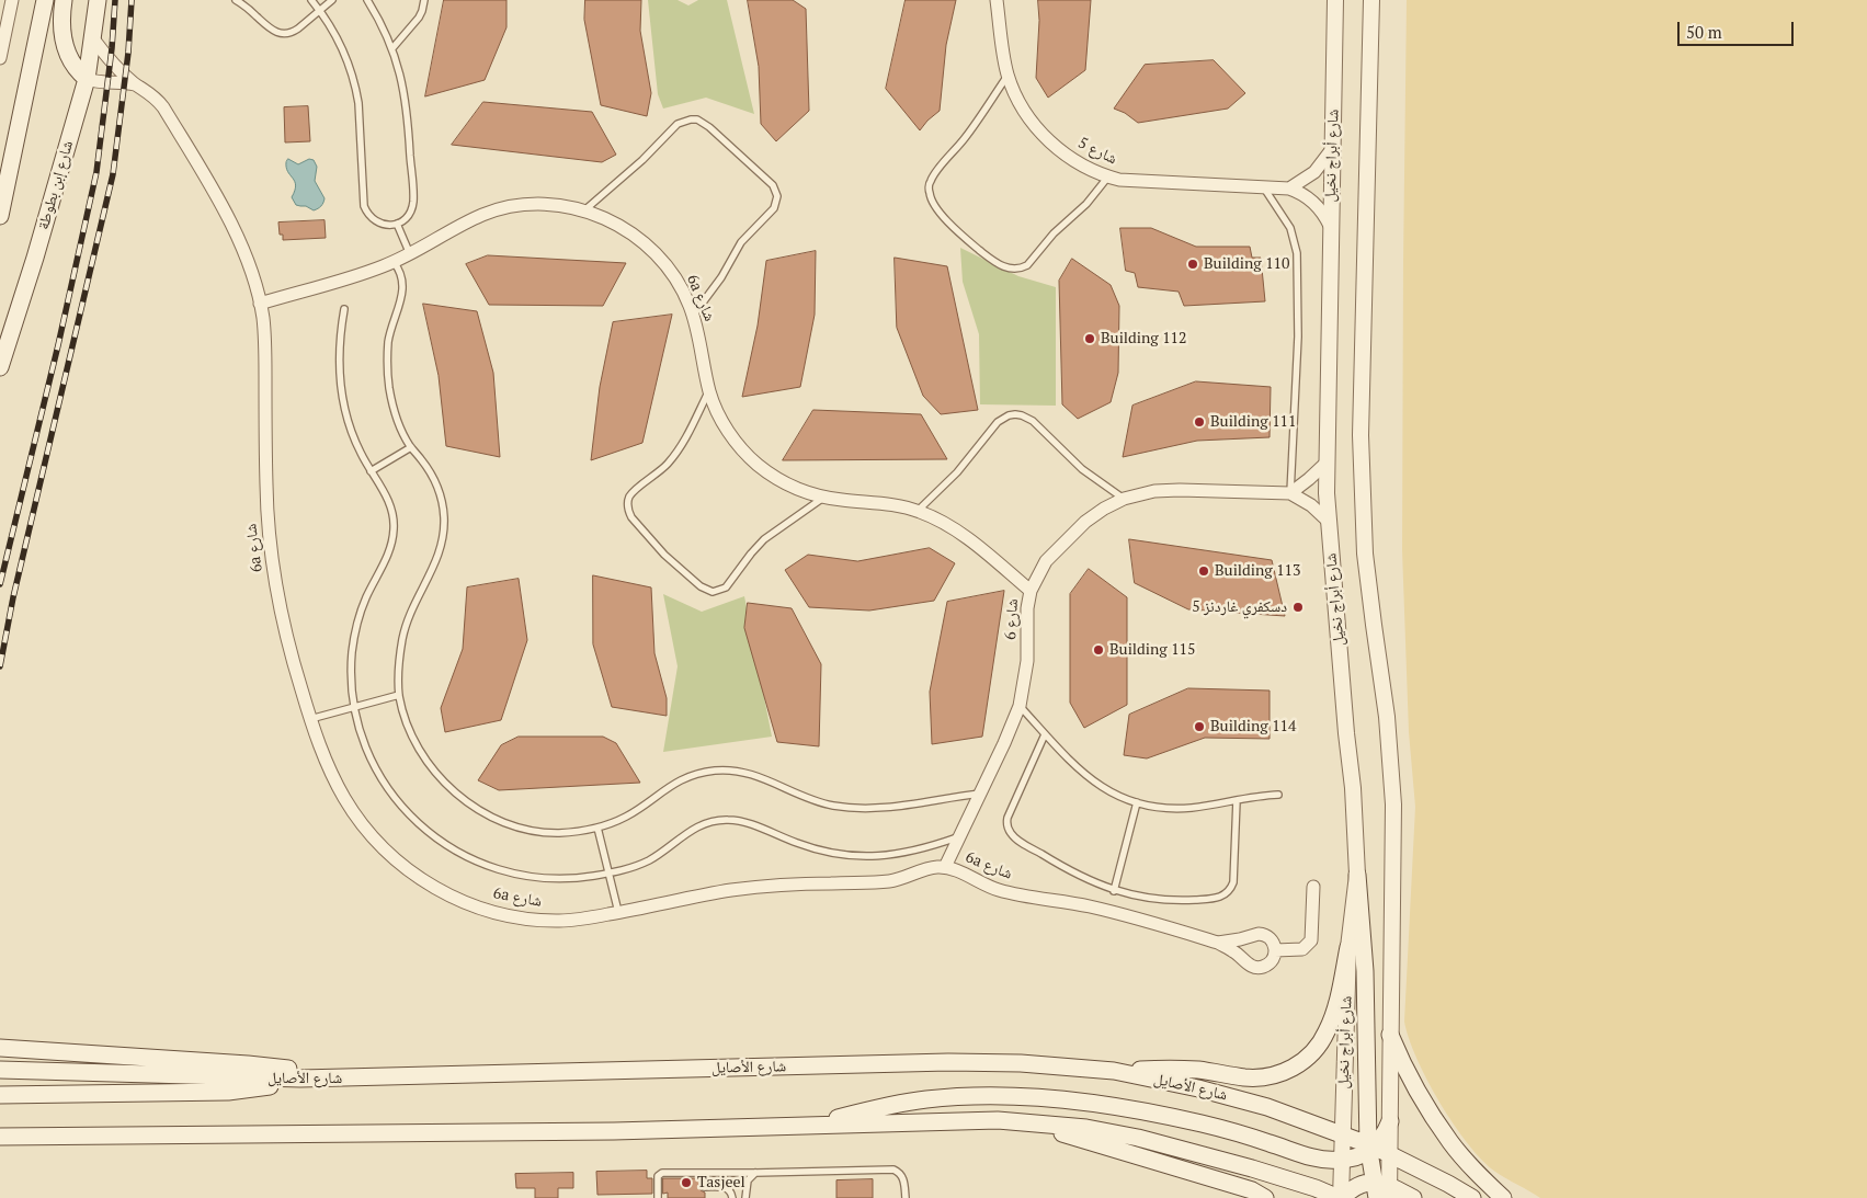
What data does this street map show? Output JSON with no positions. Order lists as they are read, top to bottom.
{
  "streets": {
    "main road": ["شارع إبن بطوطة", "شارع الأصايل"],
    "street": [
      "شارع 5",
      "شارع أبراج نخيل",
      "6a شارع",
      "شارع 6"
    ]
  },
  "crossings": [
    ["شارع 5", "شارع أبراج نخيل"],
    ["شارع أبراج نخيل", "شارع الأصايل"],
    ["شارع إبن بطوطة", "6a شارع"],
    ["6a شارع", "شارع 6"]
  ],
  "places": [
    "Building 110",
    "Building 112",
    "Building 111",
    "Building 113",
    "دسكفري غاردنز 5",
    "Building 115",
    "Building 114",
    "Tasjeel"
  ],
  "scale_bar": "50 m"
}
